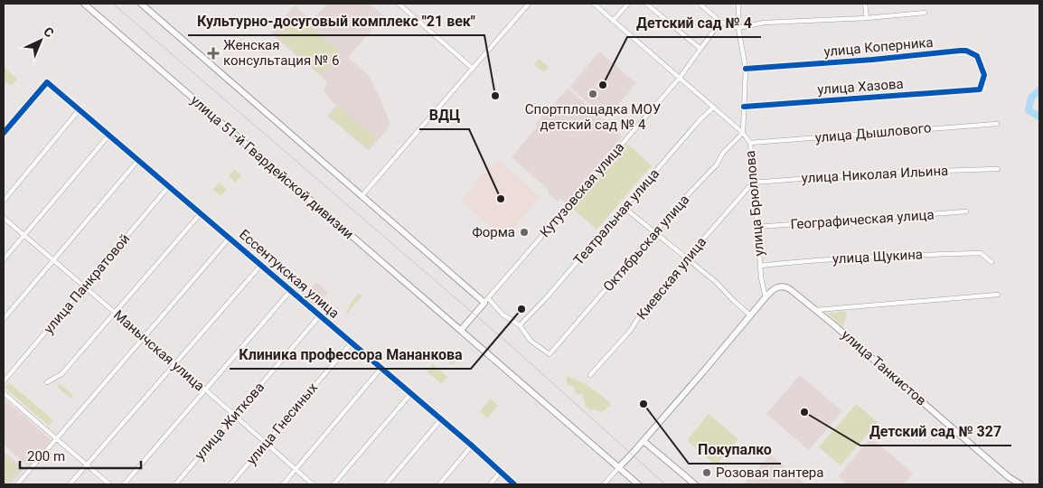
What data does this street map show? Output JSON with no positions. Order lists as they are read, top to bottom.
{
  "streets": {
    "main road": ["улица 51-й Гвардейской дивизии", "улица Танкистов"],
    "street": [
      "улица Коперника",
      "улица Хазова",
      "улица Дышлового",
      "улица Николая Ильина",
      "Кутузовская улица",
      "улица Брюллова",
      "Театральная улица",
      "Географическая улица",
      "Октябрьская улица",
      "улица Щукина",
      "Ессентукская улица",
      "Киевская улица",
      "улица Панкратовой",
      "Манычская улица",
      "улица Житкова",
      "улица Гнесиных"
    ]
  },
  "crossings": [
    ["улица Коперника", "улица Хазова"],
    ["улица Коперника", "улица Брюллова"],
    ["улица Хазова", "улица Брюллова"],
    ["улица Дышлового", "улица Брюллова"],
    ["улица Николая Ильина", "улица Брюллова"],
    ["улица Николая Ильина", "Киевская улица"],
    ["улица Брюллова", "Географическая улица"],
    ["улица Брюллова", "Октябрьская улица"],
    ["улица Брюллова", "улица Щукина"],
    ["улица Брюллова", "Киевская улица"],
    ["улица Брюллова", "улица Танкистов"],
    ["Театральная улица", "Октябрьская улица"],
    ["Ессентукская улица", "улица Панкратовой"],
    ["Ессентукская улица", "улица Житкова"],
    ["Ессентукская улица", "улица Гнесиных"],
    ["улица Панкратовой", "Манычская улица"],
    ["Манычская улица", "улица Житкова"],
    ["Манычская улица", "улица Гнесиных"]
  ],
  "places": {
    "health": ["Женская консультация № 6"],
    "other": [
      "Детский сад № 4",
      "Спортплощадка МОУ детский сад № 4",
      "Культурно-досуговый комплекс \"21 век\"",
      "ВДЦ",
      "Форма",
      "Клиника профессора Мананкова",
      "Покупалко",
      "Детский сад № 327",
      "Розовая пантера"
    ]
  },
  "scale_bar": "200 m",
  "north": "top right"
}
